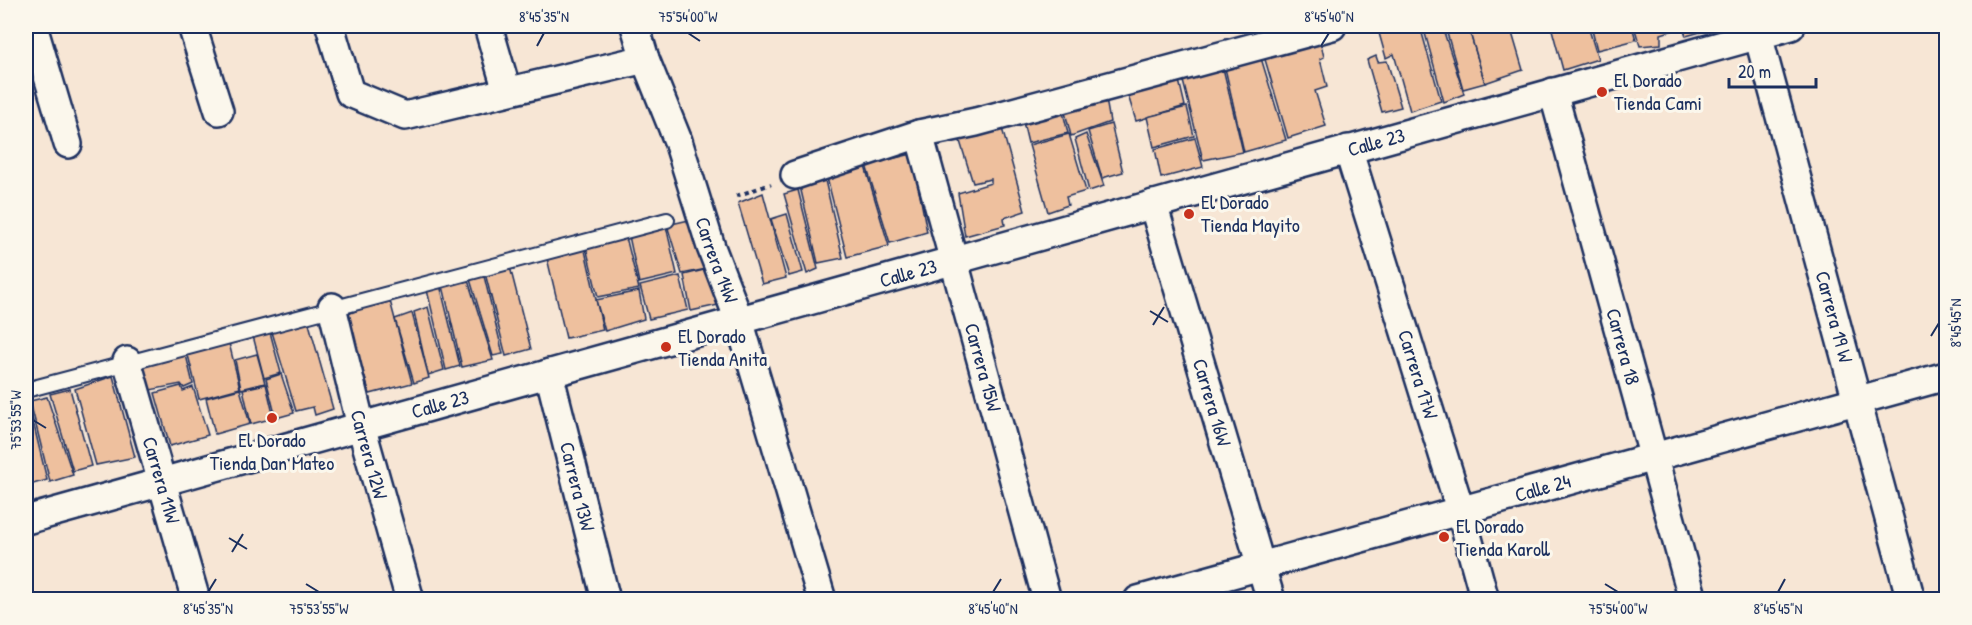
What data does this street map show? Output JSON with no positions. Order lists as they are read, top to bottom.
{
  "streets": {
    "street": [
      "Calle 23",
      "Carrera 14W",
      "Carrera 19 W",
      "Carrera 18",
      "Carrera 15W",
      "Carrera 17W",
      "Carrera 16W",
      "Carrera 12W",
      "Carrera 11W",
      "Carrera 13W",
      "Calle 24"
    ]
  },
  "crossings": [
    ["Calle 23", "Carrera 14W"],
    ["Calle 23", "Carrera 19 W"],
    ["Calle 23", "Carrera 18"],
    ["Calle 23", "Carrera 15W"],
    ["Calle 23", "Carrera 17W"],
    ["Calle 23", "Carrera 16W"],
    ["Calle 23", "Carrera 12W"],
    ["Calle 23", "Carrera 11W"],
    ["Calle 23", "Carrera 13W"],
    ["Carrera 19 W", "Calle 24"],
    ["Carrera 18", "Calle 24"],
    ["Carrera 17W", "Calle 24"],
    ["Carrera 16W", "Calle 24"]
  ],
  "places": [
    "El Dorado Tienda Cami",
    "El Dorado Tienda Mayito",
    "El Dorado Tienda Anita",
    "El Dorado Tienda Dan Mateo",
    "El Dorado Tienda Karoll"
  ],
  "scale_bar": "20 m",
  "coordinates": [
    "8°45'35\"N",
    "75°54'00\"W",
    "8°45'40\"N",
    "8°45'45\"N",
    "75°53'55\"W"
  ]
}
